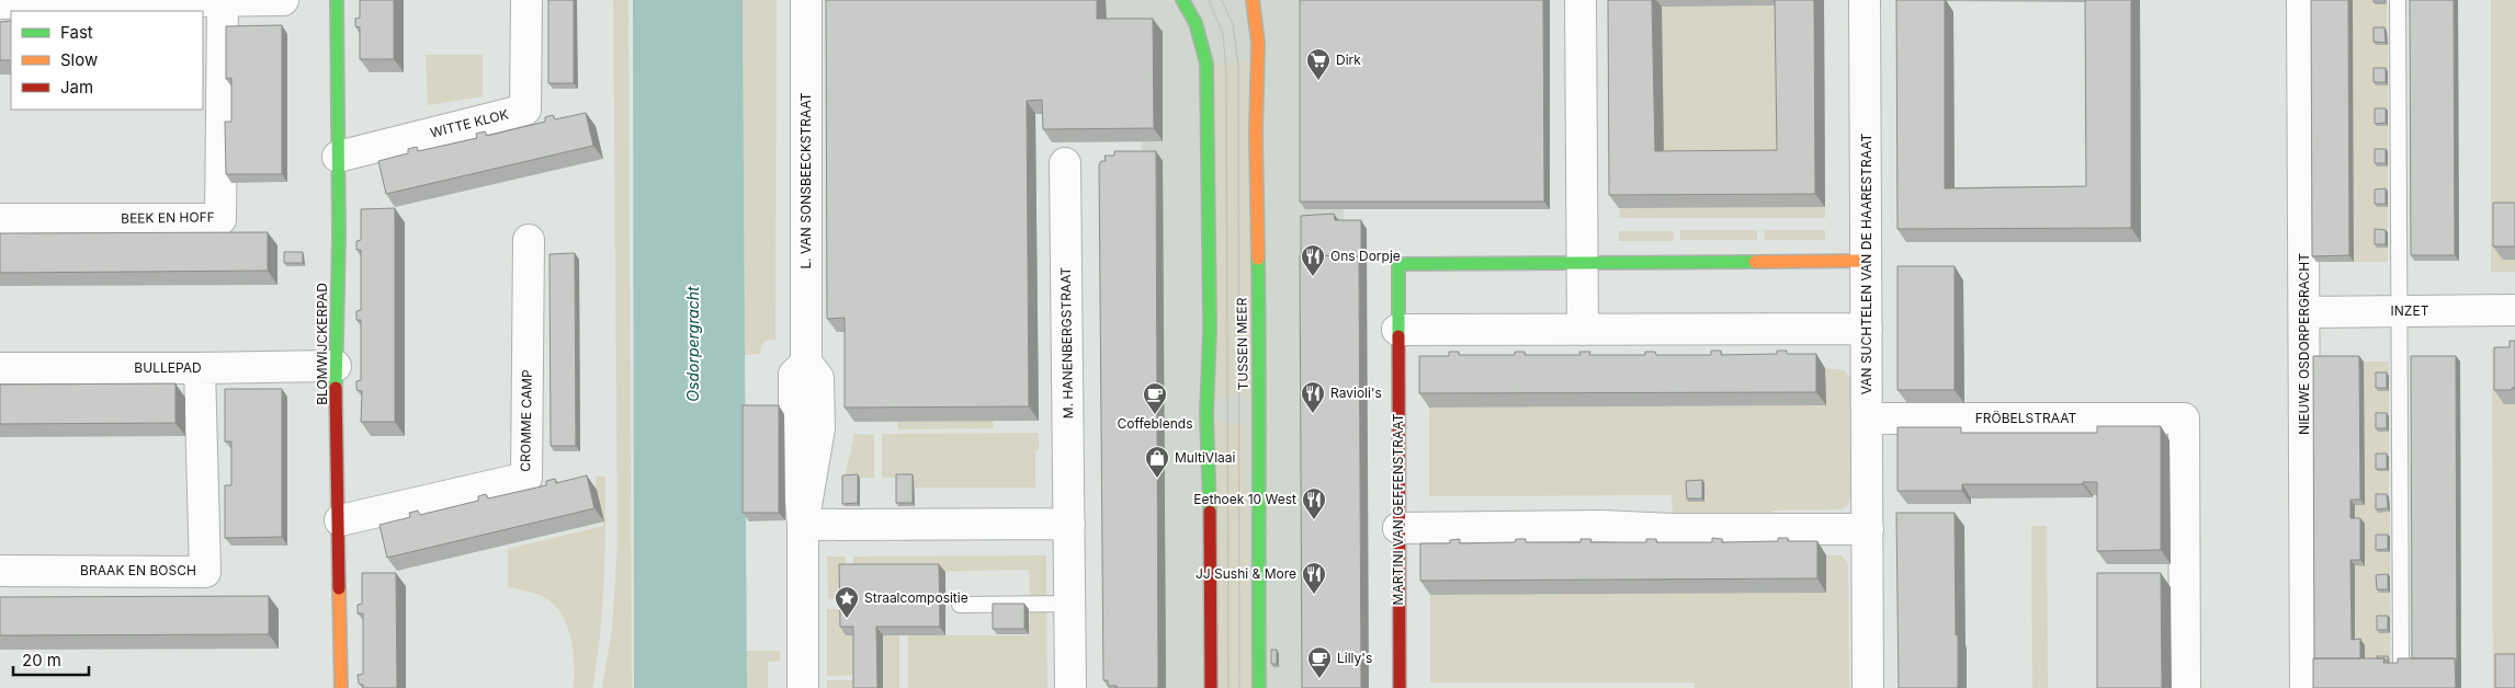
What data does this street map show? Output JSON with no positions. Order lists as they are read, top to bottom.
{
  "streets": {
    "street": [
      "WITTE KLOK",
      "L. VAN SONSBEECKSTRAAT",
      "BEEK EN HOFF",
      "VAN SUCHTELEN VAN DE HAARESTRAAT",
      "INZET",
      "M. HANENBERGSTRAAT",
      "BLOMWIJCKERPAD",
      "TUSSEN MEER",
      "NIEUWE OSDORPERGRACHT",
      "BULLEPAD",
      "FRÖBELSTRAAT",
      "CROMME CAMP",
      "MARTINI VAN GEFFENSTRAAT",
      "BRAAK EN BOSCH"
    ]
  },
  "crossings": [
    ["WITTE KLOK", "BLOMWIJCKERPAD"],
    ["VAN SUCHTELEN VAN DE HAARESTRAAT", "FRÖBELSTRAAT"],
    ["VAN SUCHTELEN VAN DE HAARESTRAAT", "MARTINI VAN GEFFENSTRAAT"],
    ["INZET", "NIEUWE OSDORPERGRACHT"],
    ["BLOMWIJCKERPAD", "BULLEPAD"],
    ["BLOMWIJCKERPAD", "CROMME CAMP"],
    ["BULLEPAD", "BRAAK EN BOSCH"]
  ],
  "water": ["Osdorpergracht"],
  "places": {
    "supermarket": ["Dirk"],
    "restaurant": [
      "Ons Dorpje",
      "Ravioli's",
      "Eethoek 10 West",
      "JJ Sushi & More"
    ],
    "cafe": ["Coffeblends", "Lilly's"],
    "shop": ["MultiVlaai"],
    "place": ["Straalcompositie"]
  },
  "legend": ["Fast", "Slow", "Jam"],
  "scale_bar": "20 m"
}
